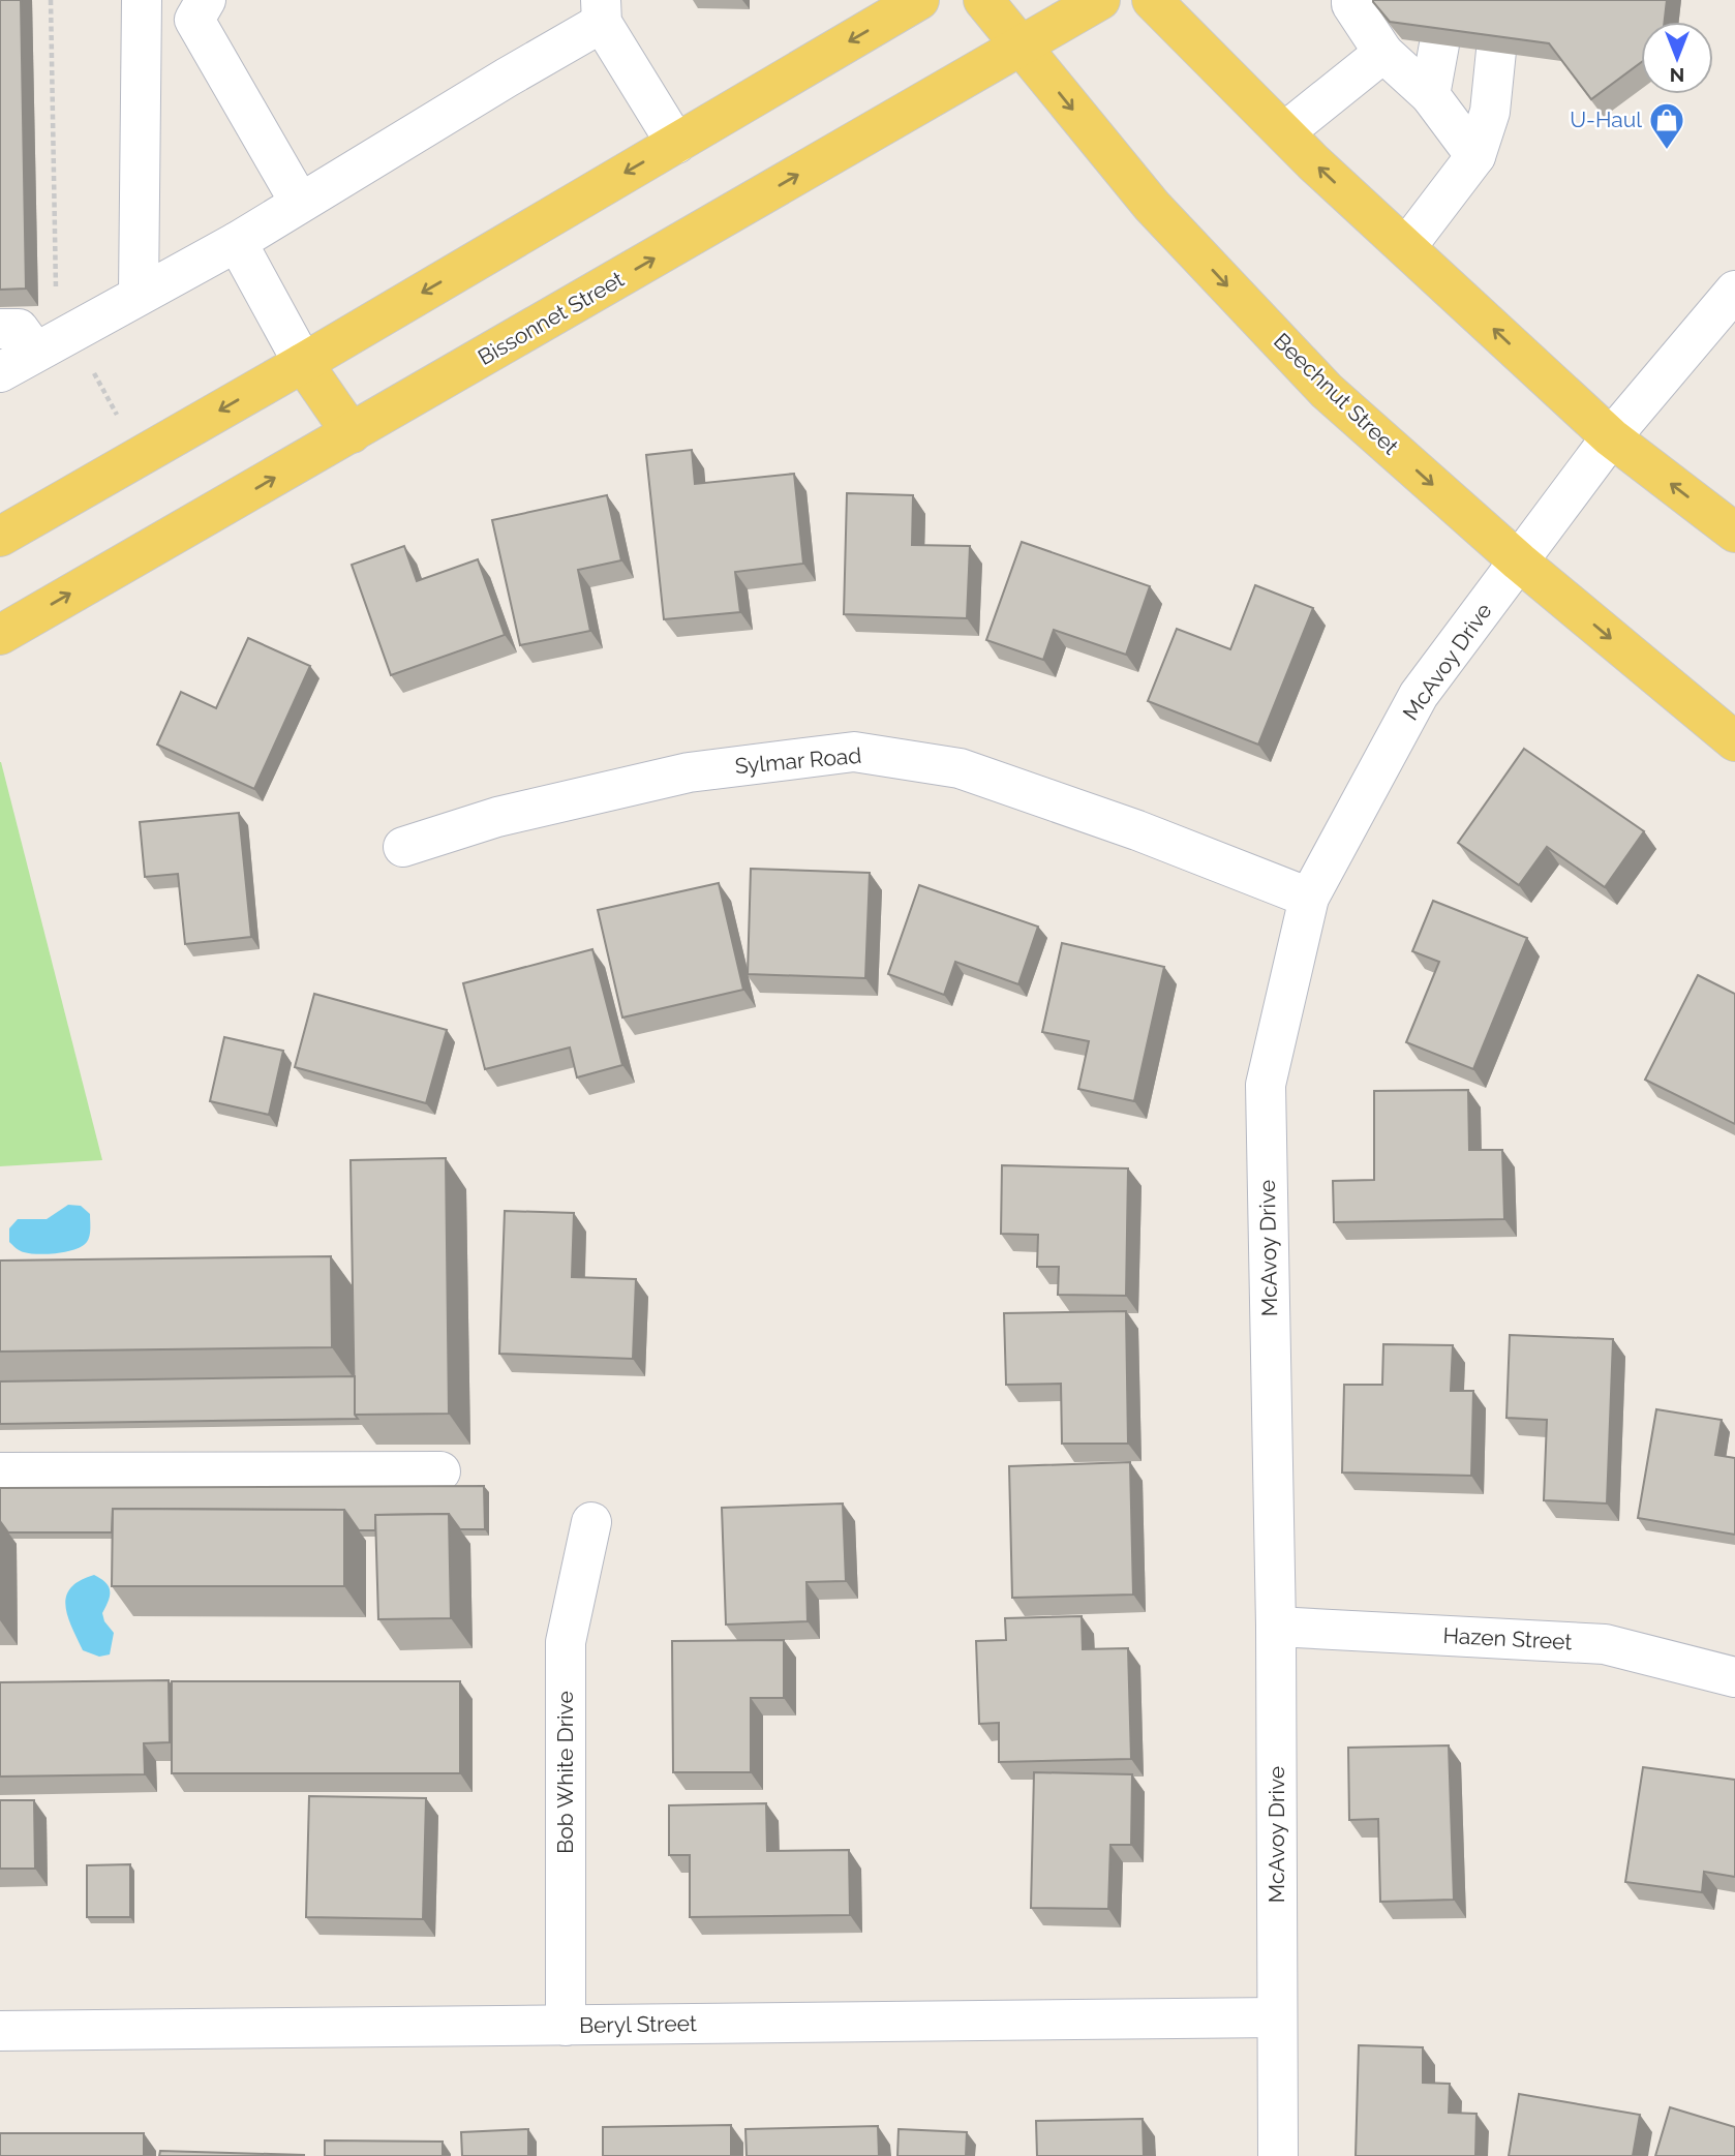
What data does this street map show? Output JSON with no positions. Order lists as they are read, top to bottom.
{
  "streets": {
    "main road": ["Bissonnet Street", "Beechnut Street"],
    "street": [
      "McAvoy Drive",
      "Sylmar Road",
      "Hazen Street",
      "Bob White Drive",
      "Beryl Street"
    ]
  },
  "crossings": [
    ["Bissonnet Street", "Beechnut Street"],
    ["Beechnut Street", "McAvoy Drive"],
    ["McAvoy Drive", "Sylmar Road"],
    ["McAvoy Drive", "Hazen Street"],
    ["McAvoy Drive", "Beryl Street"],
    ["Bob White Drive", "Beryl Street"]
  ],
  "places": {
    "shop": ["U-Haul"]
  },
  "north": "bottom"
}
